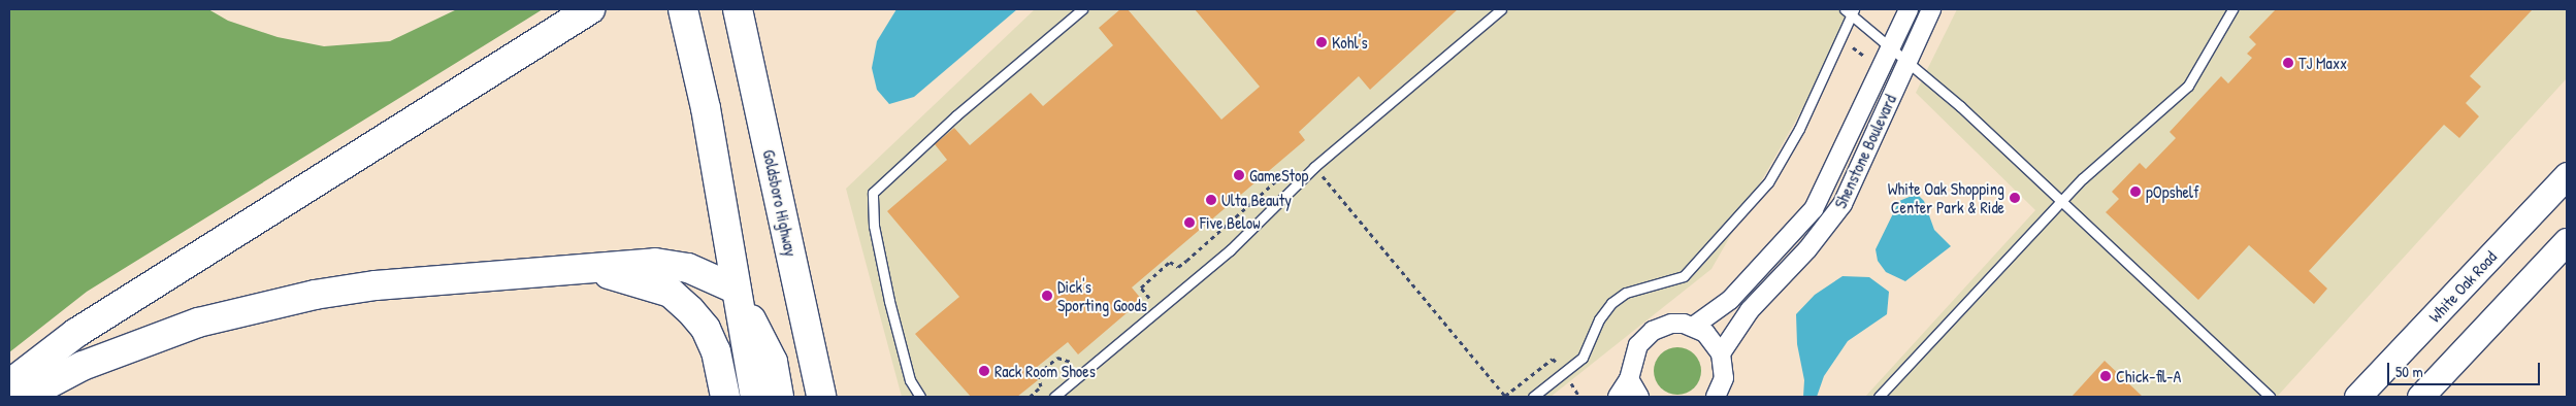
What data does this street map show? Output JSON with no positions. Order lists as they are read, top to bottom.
{
  "streets": {
    "main road": ["Goldsboro Highway", "White Oak Road"],
    "street": ["Shenstone Boulevard"]
  },
  "places": [
    "Kohl's",
    "TJ Maxx",
    "GameStop",
    "pOpshelf",
    "White Oak Shopping Center Park & Ride",
    "Ulta Beauty",
    "Five Below",
    "Dick's Sporting Goods",
    "Rack Room Shoes",
    "Chick-fil-A"
  ],
  "scale_bar": "50 m"
}
